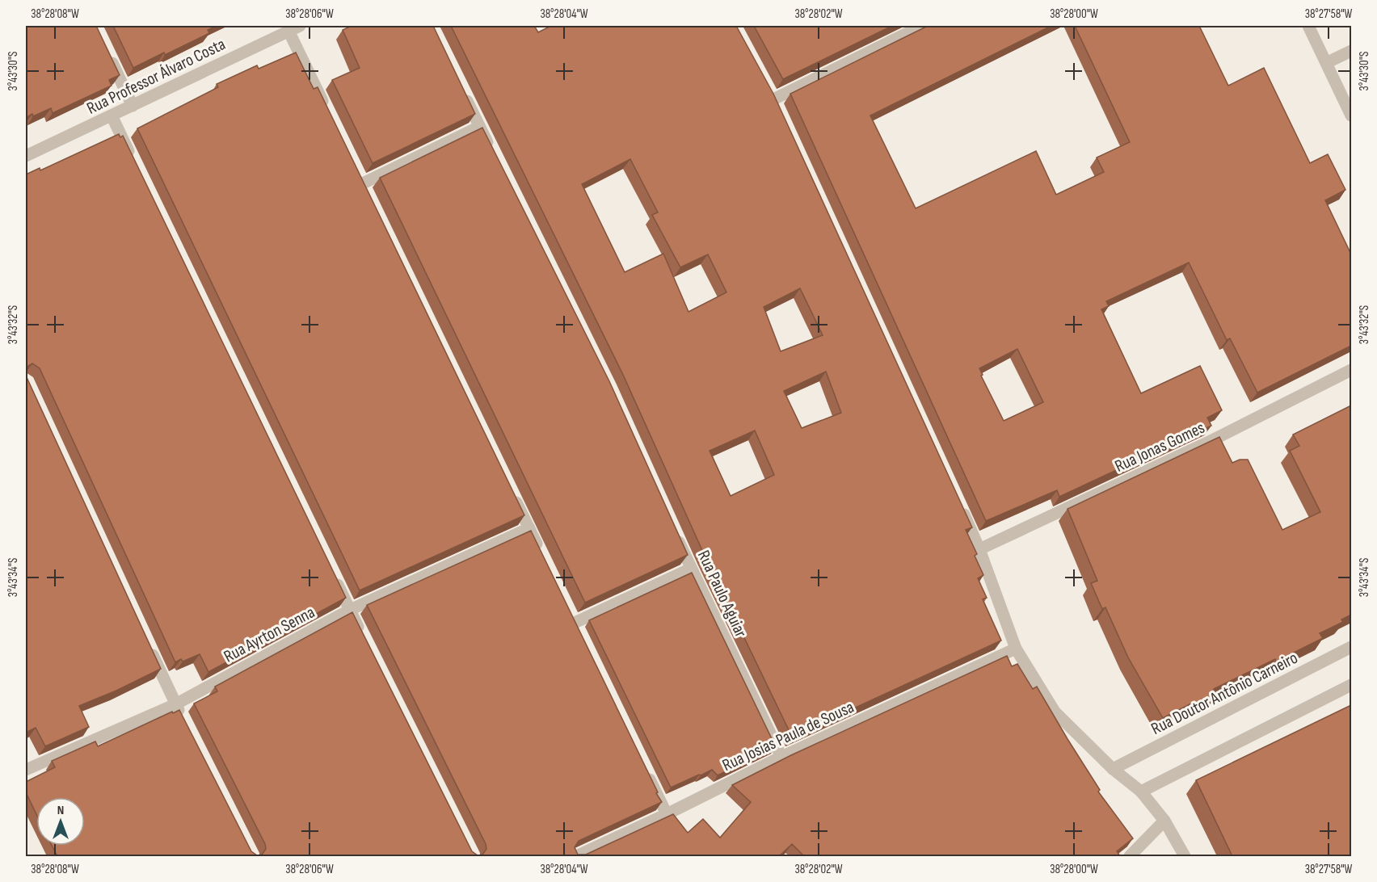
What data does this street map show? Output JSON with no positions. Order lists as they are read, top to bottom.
{
  "streets": {
    "street": [
      "Rua Professor Álvaro Costa",
      "Rua Jonas Gomes",
      "Rua Paulo Aguiar",
      "Rua Ayrton Senna",
      "Rua Doutor Antônio Carneiro",
      "Rua Josias Paula de Sousa"
    ]
  },
  "crossings": [
    ["Rua Paulo Aguiar", "Rua Josias Paula de Sousa"]
  ],
  "north": "top",
  "coordinates": [
    "38°28'08\"W",
    "38°28'06\"W",
    "38°28'04\"W",
    "38°28'02\"W",
    "38°28'00\"W",
    "38°27'58\"W",
    "3°43'30\"S",
    "3°43'32\"S",
    "3°43'34\"S"
  ]
}
